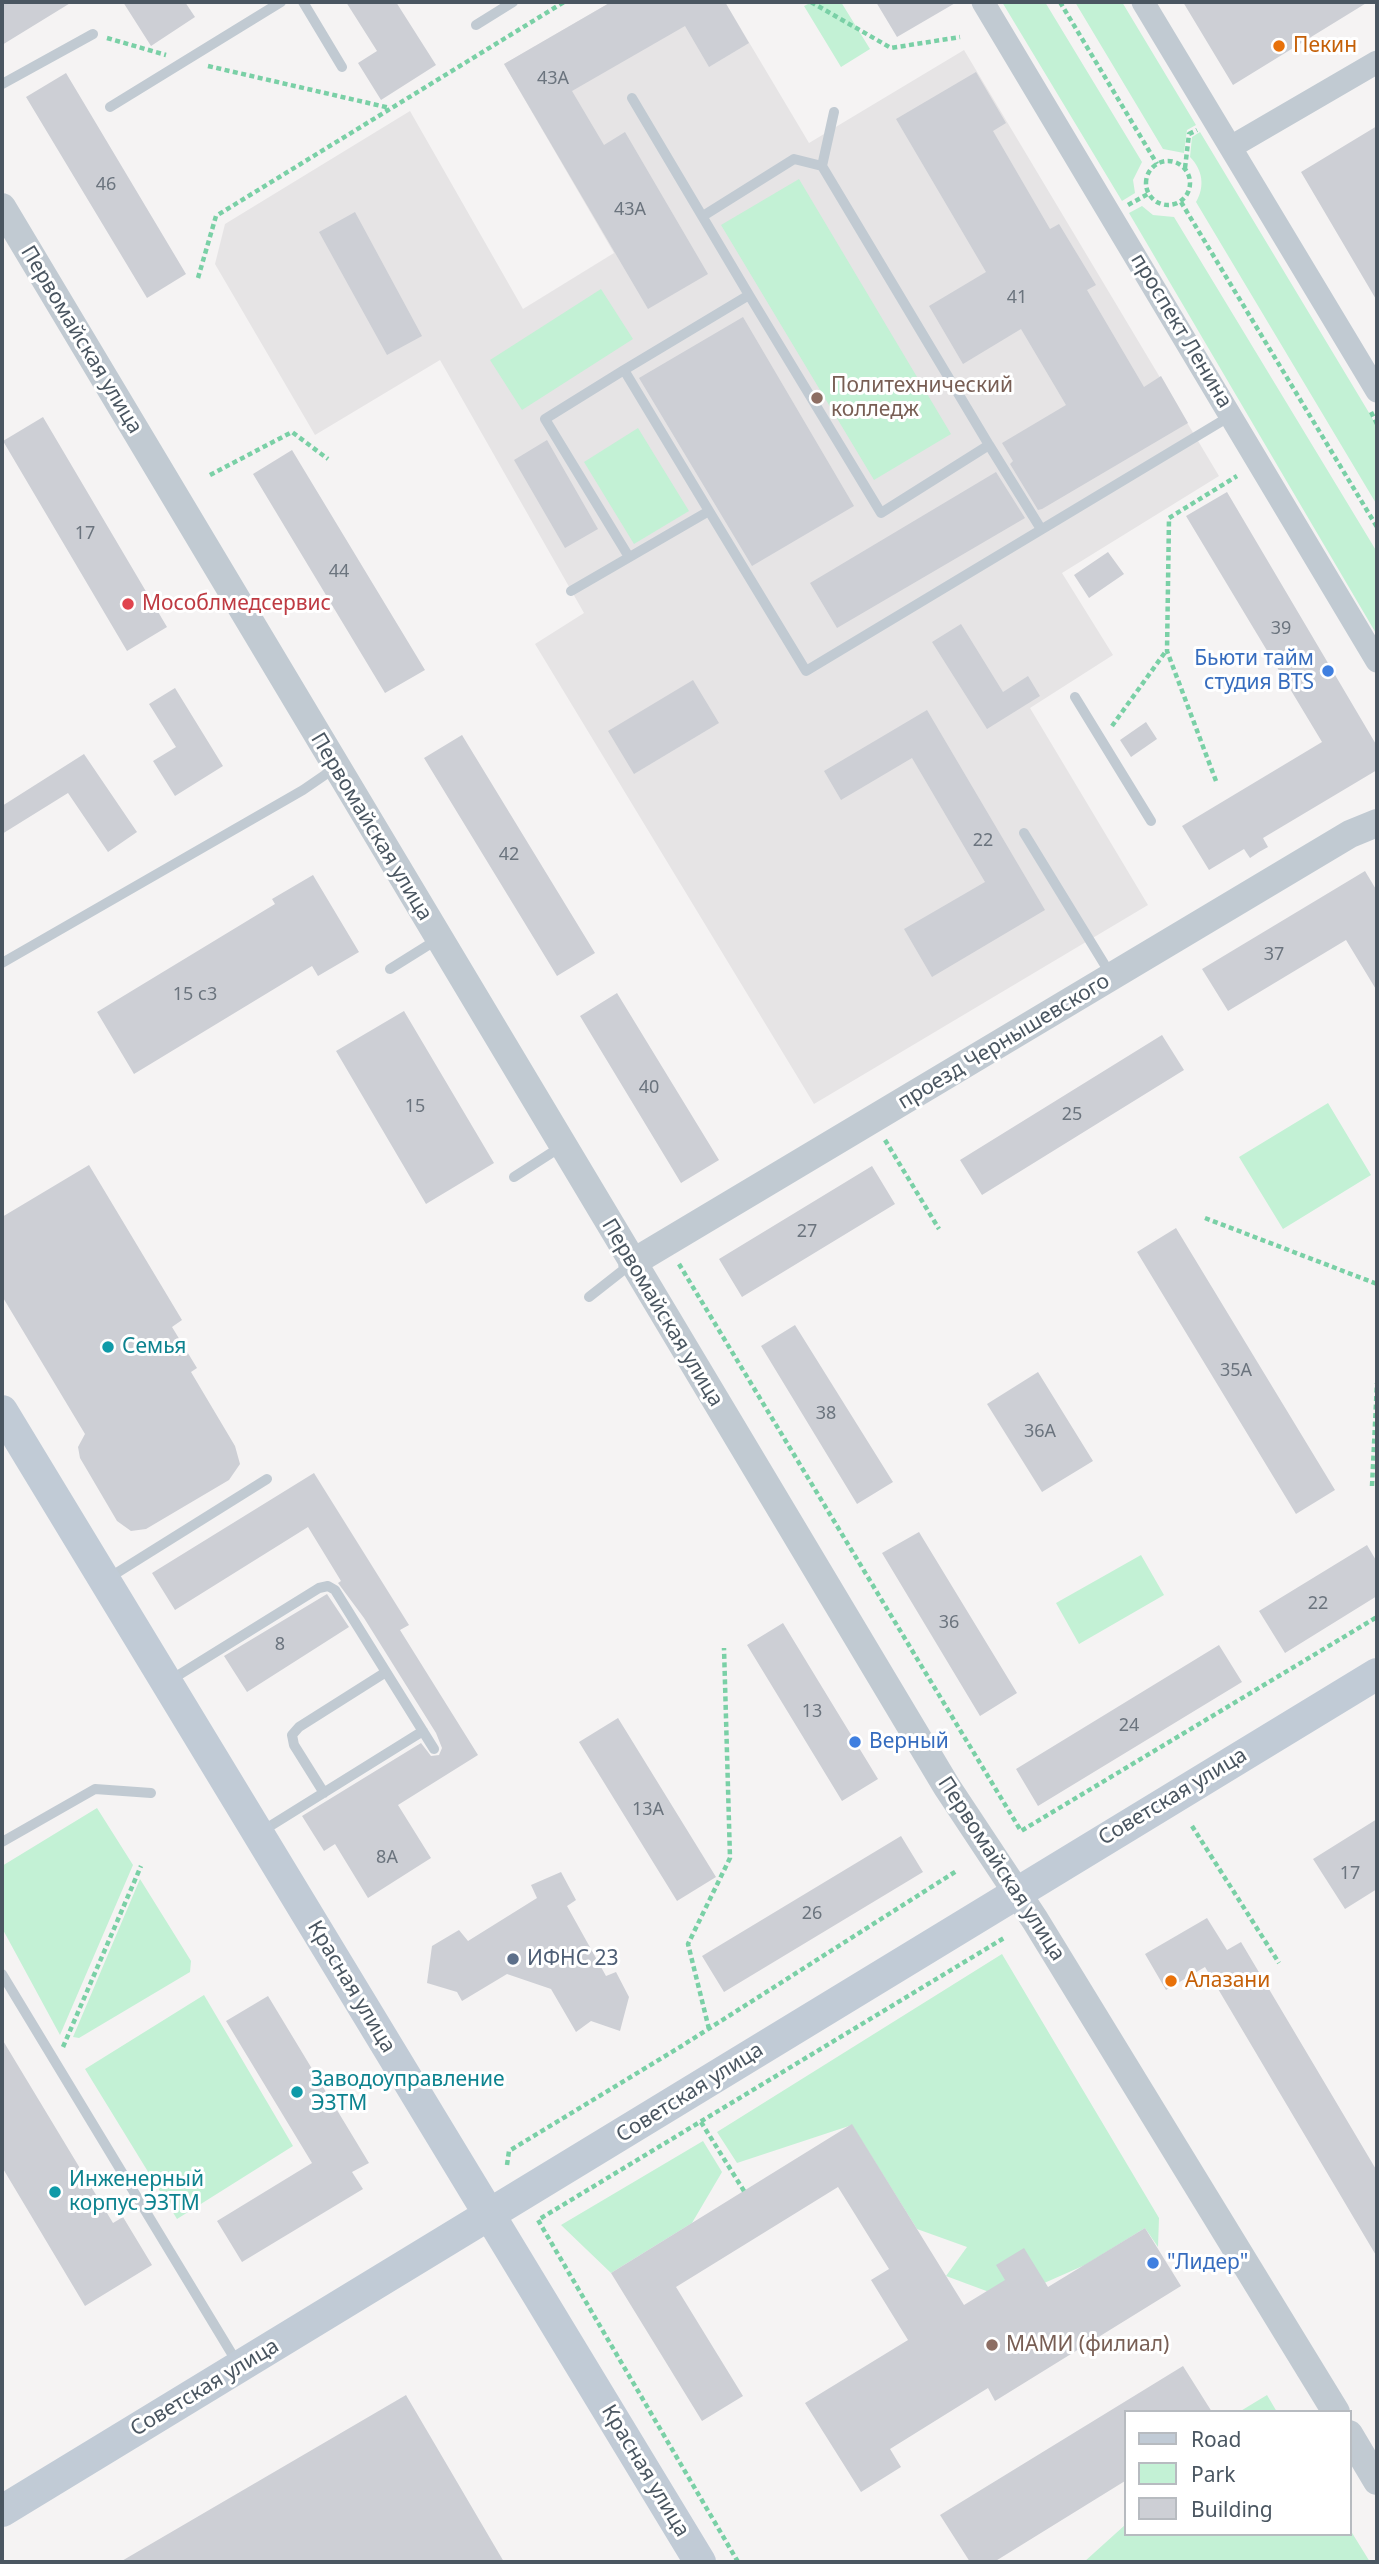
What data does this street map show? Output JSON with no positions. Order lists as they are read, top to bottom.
{
  "streets": {
    "main road": ["Советская улица", "Красная улица"],
    "street": ["проспект Ленина", "Первомайская улица", "проезд Чернышевского"]
  },
  "crossings": [
    ["Первомайская улица", "проезд Чернышевского"],
    ["Первомайская улица", "Советская улица"],
    ["Советская улица", "Красная улица"]
  ],
  "places": [
    "Пекин",
    "Политехнический колледж",
    "Мособлмедсервис",
    "Бьюти тайм студия BTS",
    "Семья",
    "Верный",
    "ИФНС 23",
    "Алазани",
    "Заводоуправление ЭЗТМ",
    "Инженерный корпус ЭЗТМ",
    "\"Лидер\"",
    "МАМИ (филиал)"
  ],
  "house_numbers": [
    "43А",
    "46",
    "43А",
    "41",
    "17",
    "44",
    "39",
    "22",
    "42",
    "37",
    "15 с3",
    "40",
    "15",
    "25",
    "27",
    "35А",
    "38",
    "36А",
    "22",
    "36",
    "8",
    "13",
    "24",
    "13А",
    "8А",
    "17",
    "26"
  ],
  "legend": ["Road", "Park", "Building"]
}
